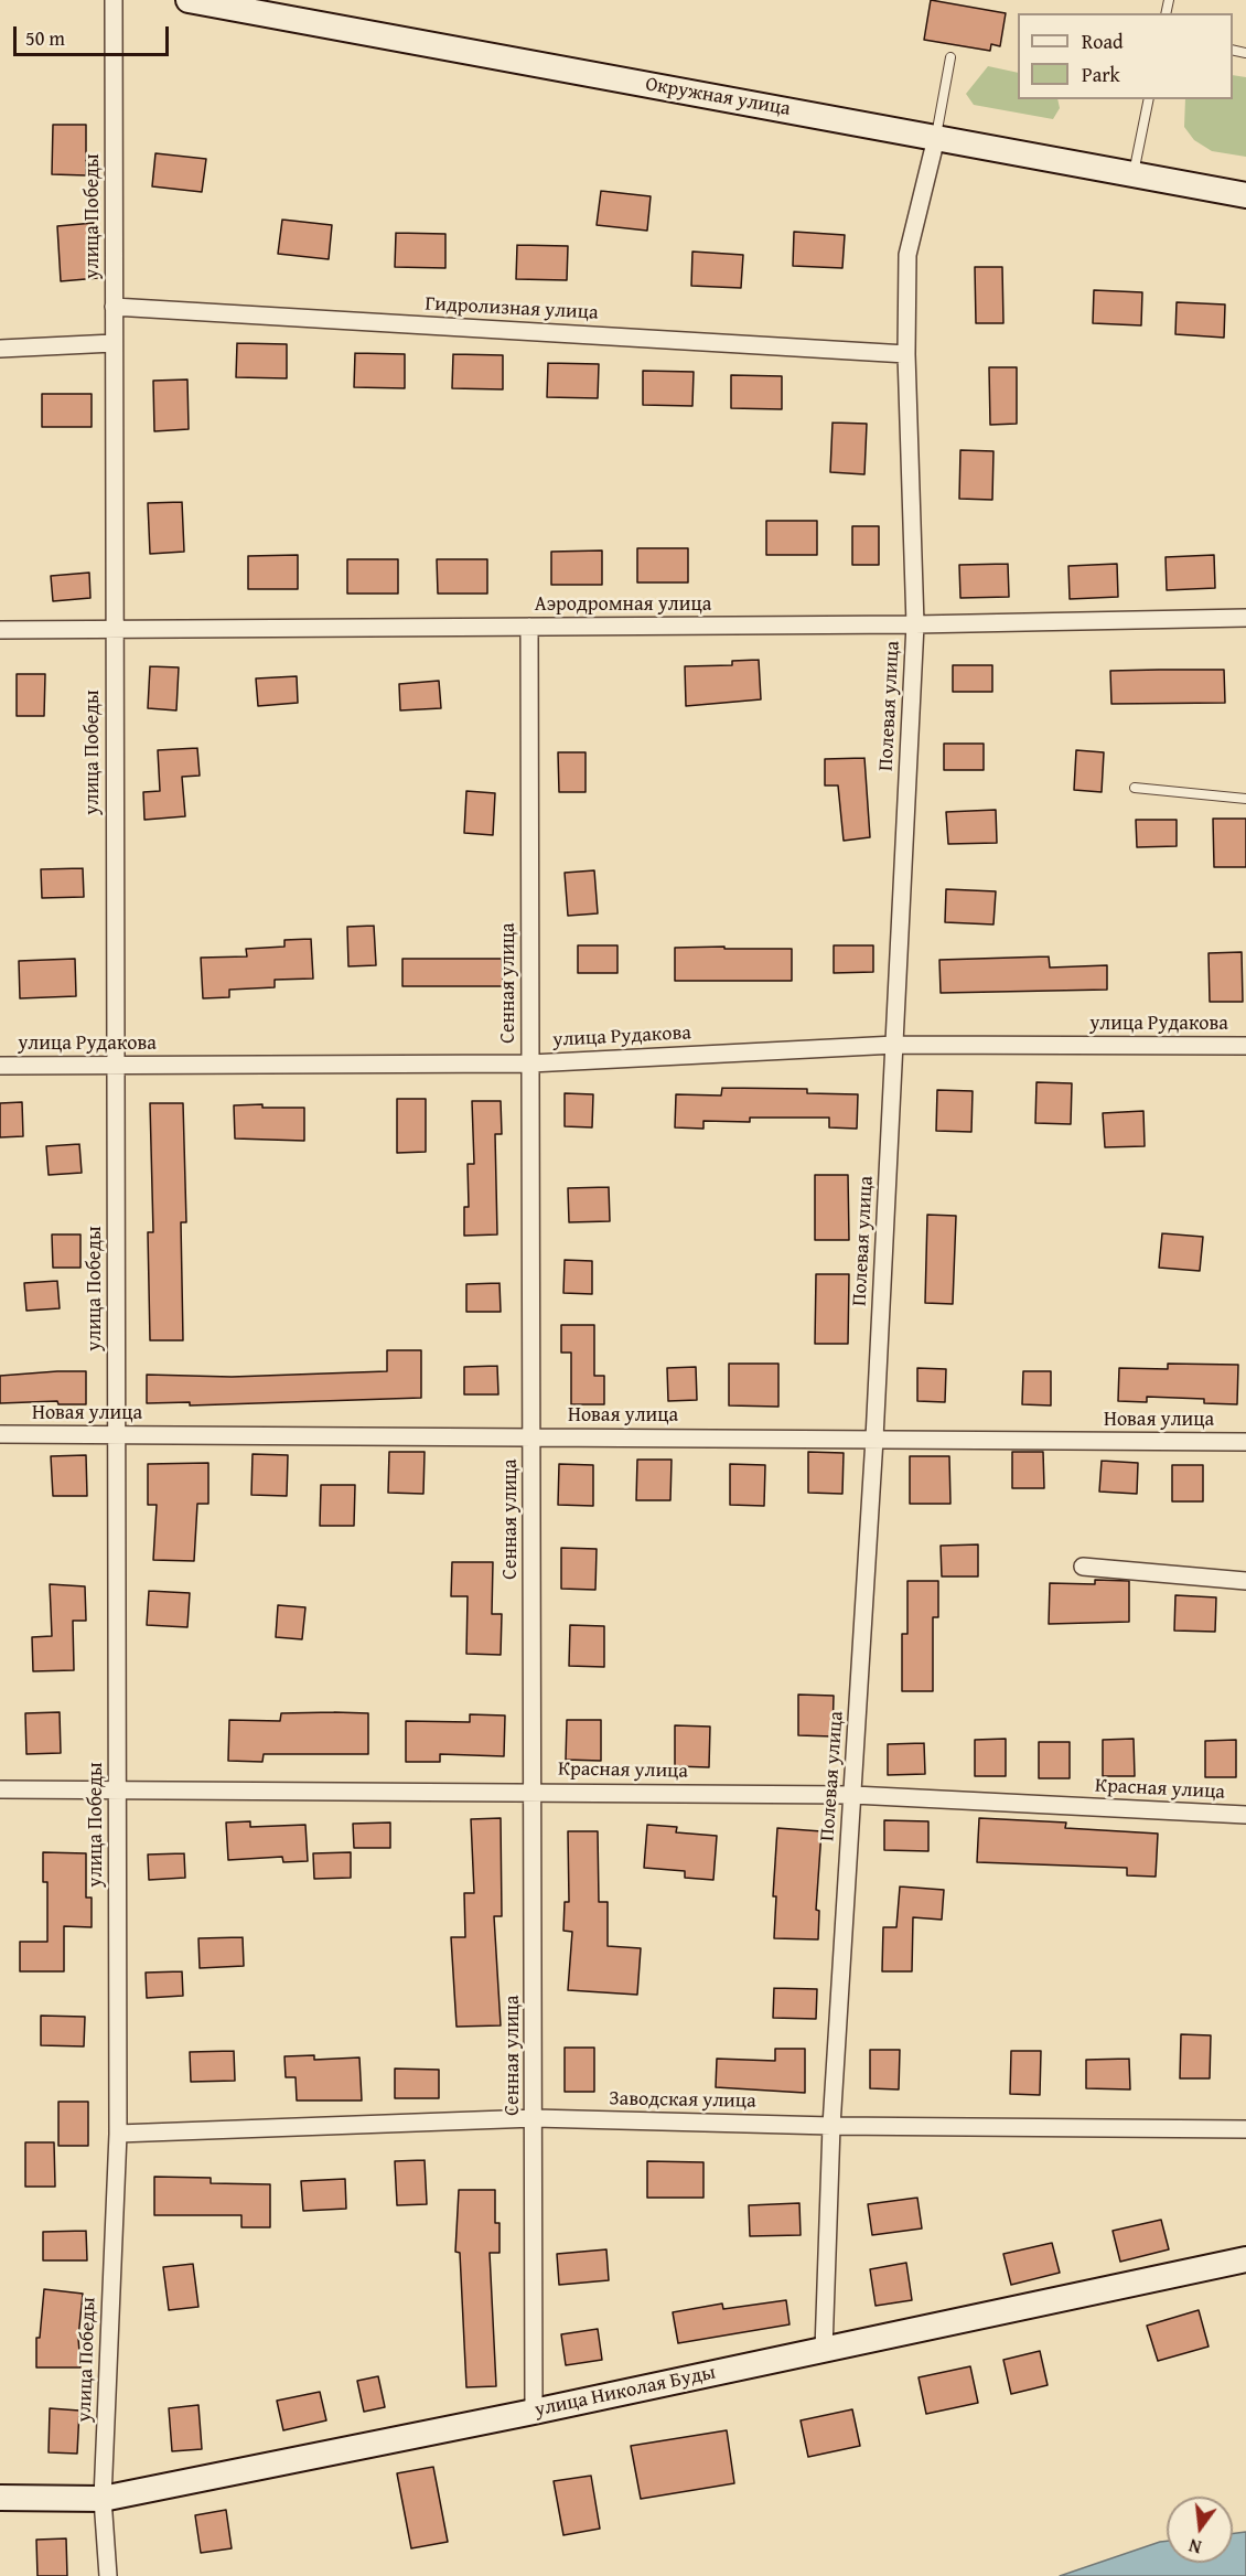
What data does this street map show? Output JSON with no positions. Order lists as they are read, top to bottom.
{
  "streets": {
    "street": [
      "Окружная улица",
      "улица Победы",
      "Гидролизная улица",
      "Аэродромная улица",
      "Полевая улица",
      "Сенная улица",
      "улица Рудакова",
      "Новая улица",
      "Красная улица",
      "Заводская улица",
      "улица Николая Буды"
    ]
  },
  "crossings": [
    ["Окружная улица", "Полевая улица"],
    ["улица Победы", "Гидролизная улица"],
    ["улица Победы", "Аэродромная улица"],
    ["улица Победы", "улица Рудакова"],
    ["улица Победы", "Новая улица"],
    ["улица Победы", "Красная улица"],
    ["улица Победы", "Заводская улица"],
    ["улица Победы", "улица Николая Буды"],
    ["Гидролизная улица", "Полевая улица"],
    ["Аэродромная улица", "Полевая улица"],
    ["Аэродромная улица", "Сенная улица"],
    ["Полевая улица", "улица Рудакова"],
    ["Полевая улица", "Новая улица"],
    ["Полевая улица", "Красная улица"],
    ["Полевая улица", "Заводская улица"],
    ["Полевая улица", "улица Николая Буды"],
    ["Сенная улица", "улица Рудакова"],
    ["Сенная улица", "Новая улица"],
    ["Сенная улица", "Красная улица"],
    ["Сенная улица", "Заводская улица"],
    ["Сенная улица", "улица Николая Буды"]
  ],
  "legend": ["Road", "Park"],
  "scale_bar": "50 m",
  "north": "bottom"
}
